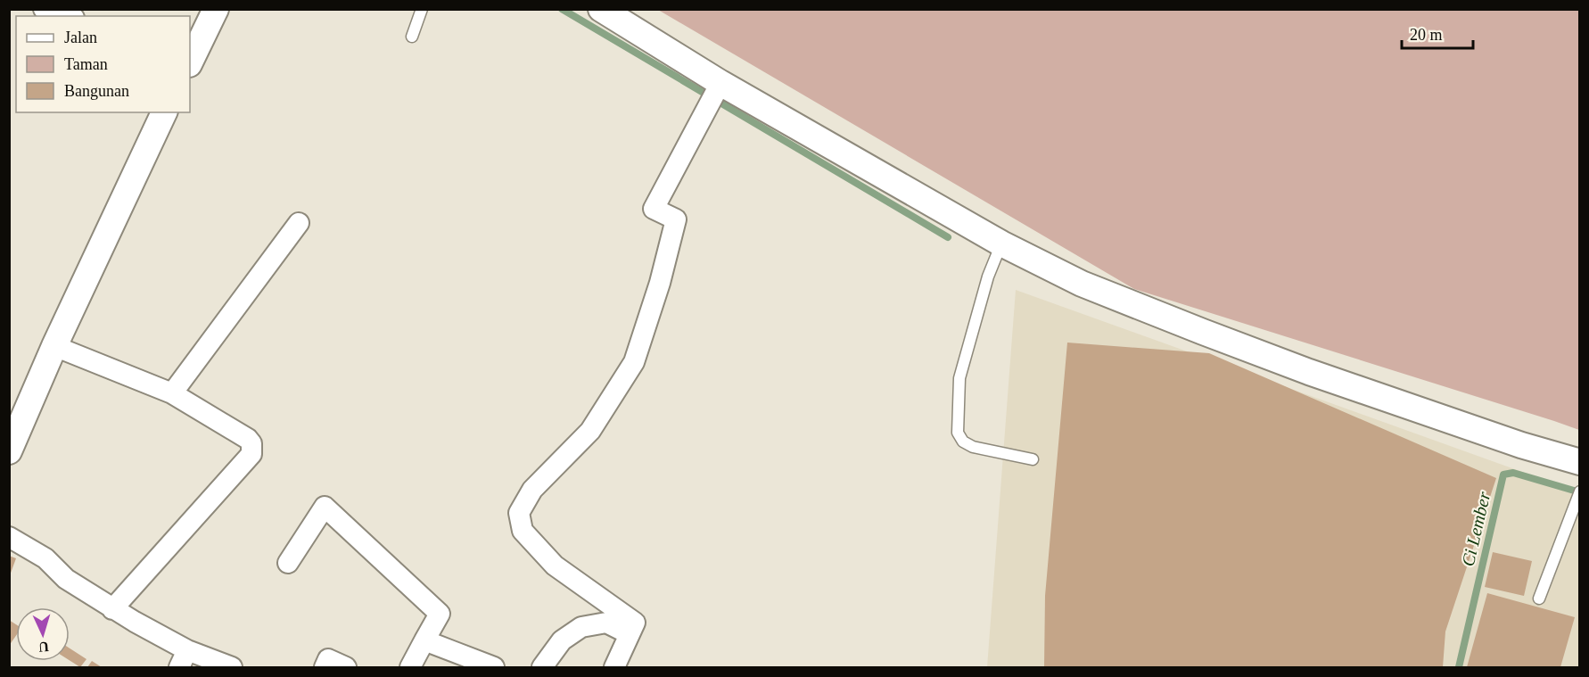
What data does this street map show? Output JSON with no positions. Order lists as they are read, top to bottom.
{
  "water": ["Ci Lember"],
  "legend": ["Jalan", "Taman", "Bangunan"],
  "scale_bar": "20 m",
  "north": "bottom"
}
